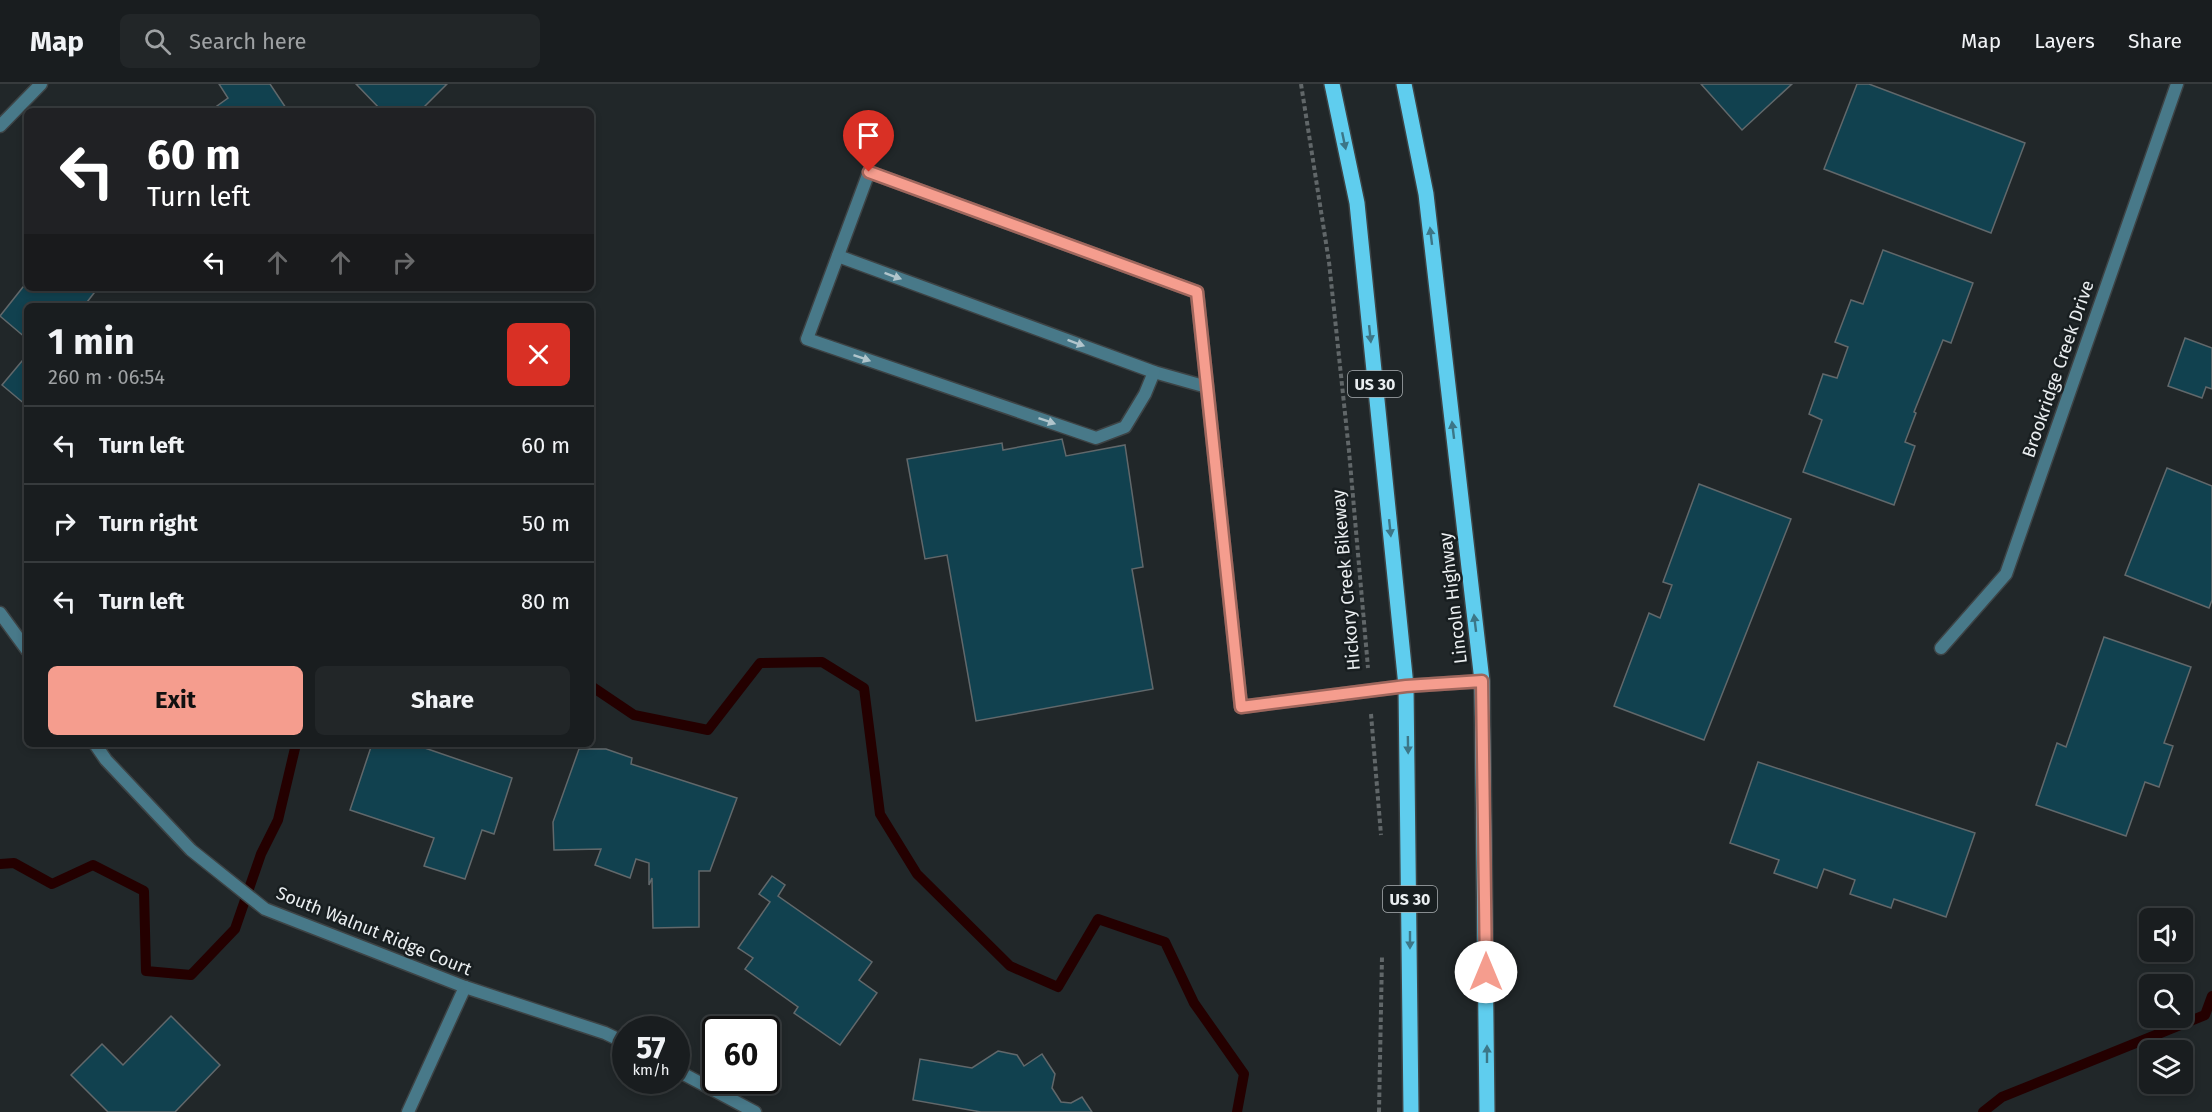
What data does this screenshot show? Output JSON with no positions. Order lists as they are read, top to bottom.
{
  "streets": {
    "main road": ["US 30", "Lincoln Highway"],
    "street": ["Brookridge Creek Drive", "South Walnut Ridge Court"],
    "path": ["Hickory Creek Bikeway"]
  },
  "page": {
    "header": "Map",
    "search": "Search here",
    "nav": ["Map", "Layers", "Share"],
    "turn": ["60 m", "Turn left"],
    "heading": ["1 min", "260 m · 06:54"],
    "list": [
      {
        "name": "Turn left",
        "value": "60 m"
      },
      {
        "name": "Turn right",
        "value": "50 m"
      },
      {
        "name": "Turn left",
        "value": "80 m"
      }
    ],
    "buttons": ["Exit", "Share"],
    "speed": "57 km/h",
    "limit": "60"
  }
}
